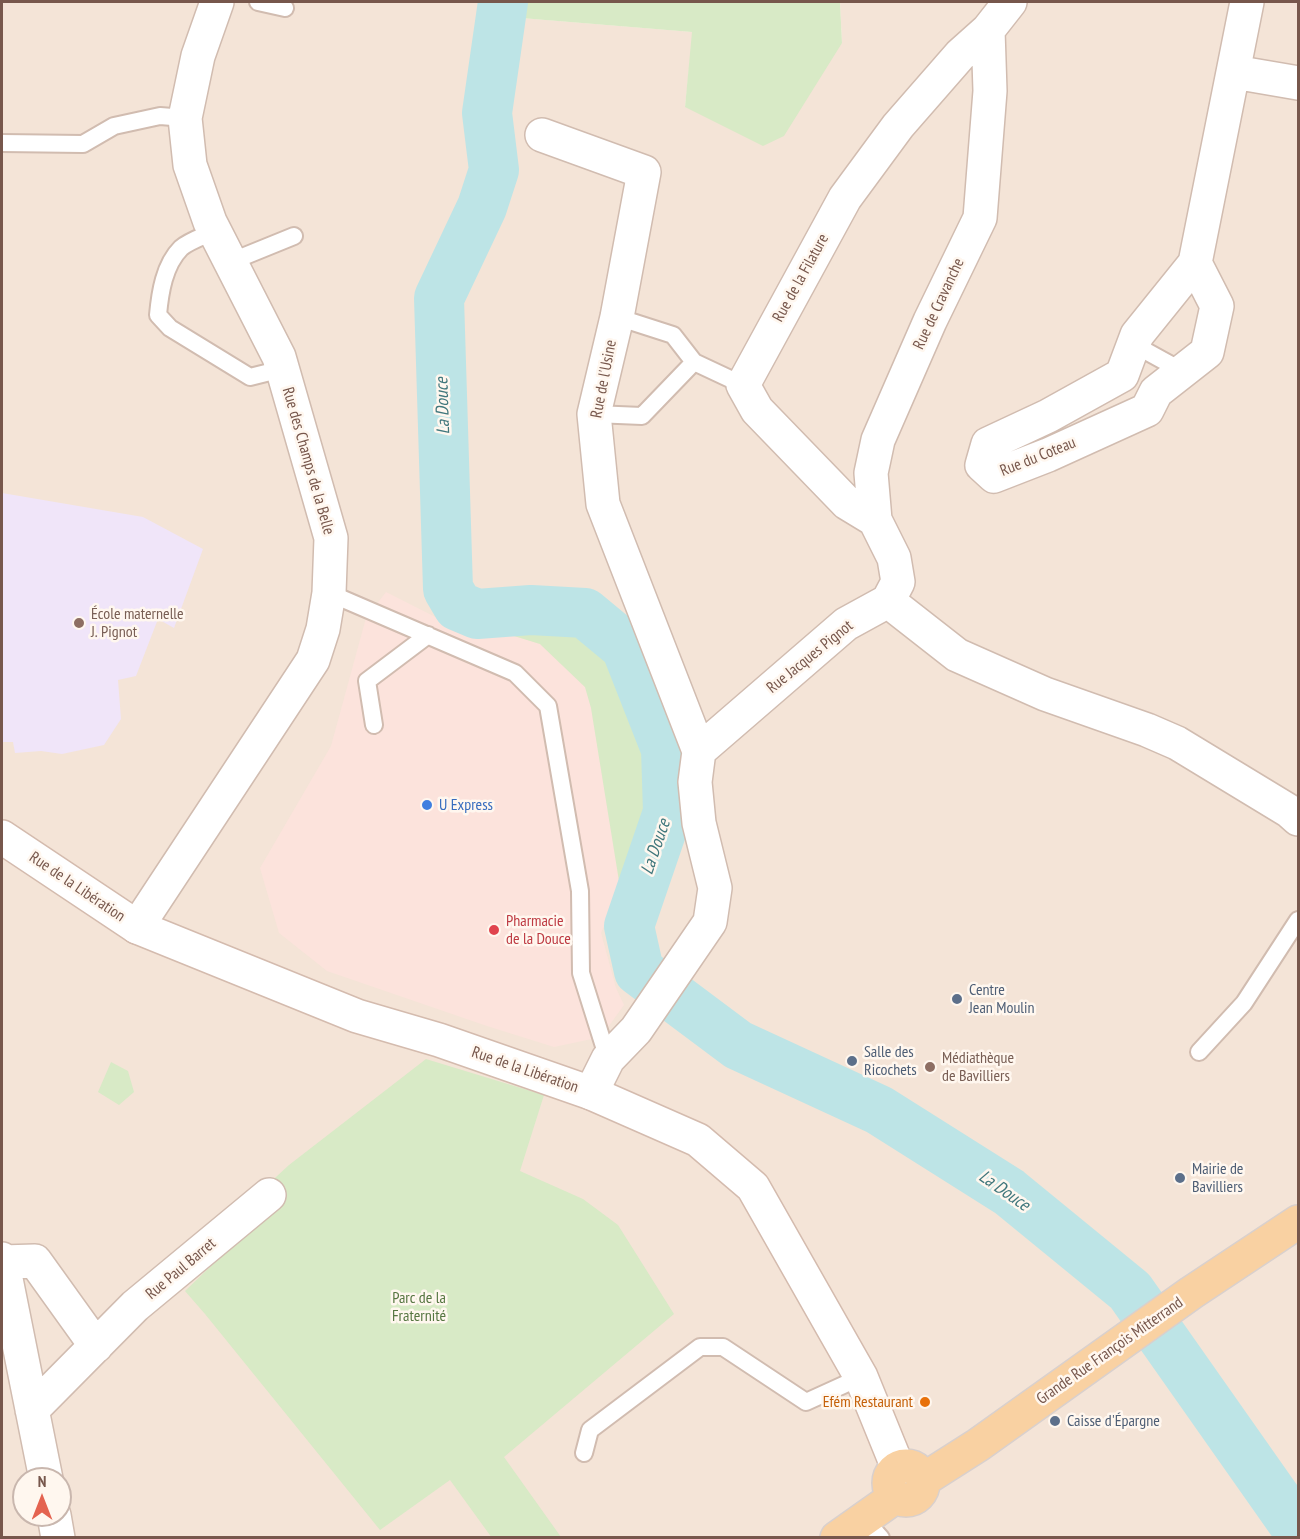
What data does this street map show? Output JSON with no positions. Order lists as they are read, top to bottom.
{
  "streets": {
    "main road": ["Grande Rue François Mitterrand"],
    "street": [
      "Rue de la Filature",
      "Rue de Cravanche",
      "Rue de l'Usine",
      "Rue du Coteau",
      "Rue des Champs de la Belle",
      "Rue Jacques Pignot",
      "Rue de la Libération",
      "Rue Paul Barret"
    ]
  },
  "crossings": [
    ["Rue de la Filature", "Rue de Cravanche"],
    ["Rue de Cravanche", "Rue Jacques Pignot"],
    ["Rue de l'Usine", "Rue Jacques Pignot"],
    ["Rue des Champs de la Belle", "Rue de la Libération"],
    ["Rue de la Libération", "Grande Rue François Mitterrand"]
  ],
  "water": ["La Douce"],
  "parks": ["Parc de la Fraternité"],
  "places": [
    "École maternelle J. Pignot",
    "U Express",
    "Pharmacie de la Douce",
    "Centre Jean Moulin",
    "Salle des Ricochets",
    "Médiathèque de Bavilliers",
    "Mairie de Bavilliers",
    "Efém Restaurant",
    "Caisse d'Épargne"
  ],
  "north": "top"
}
